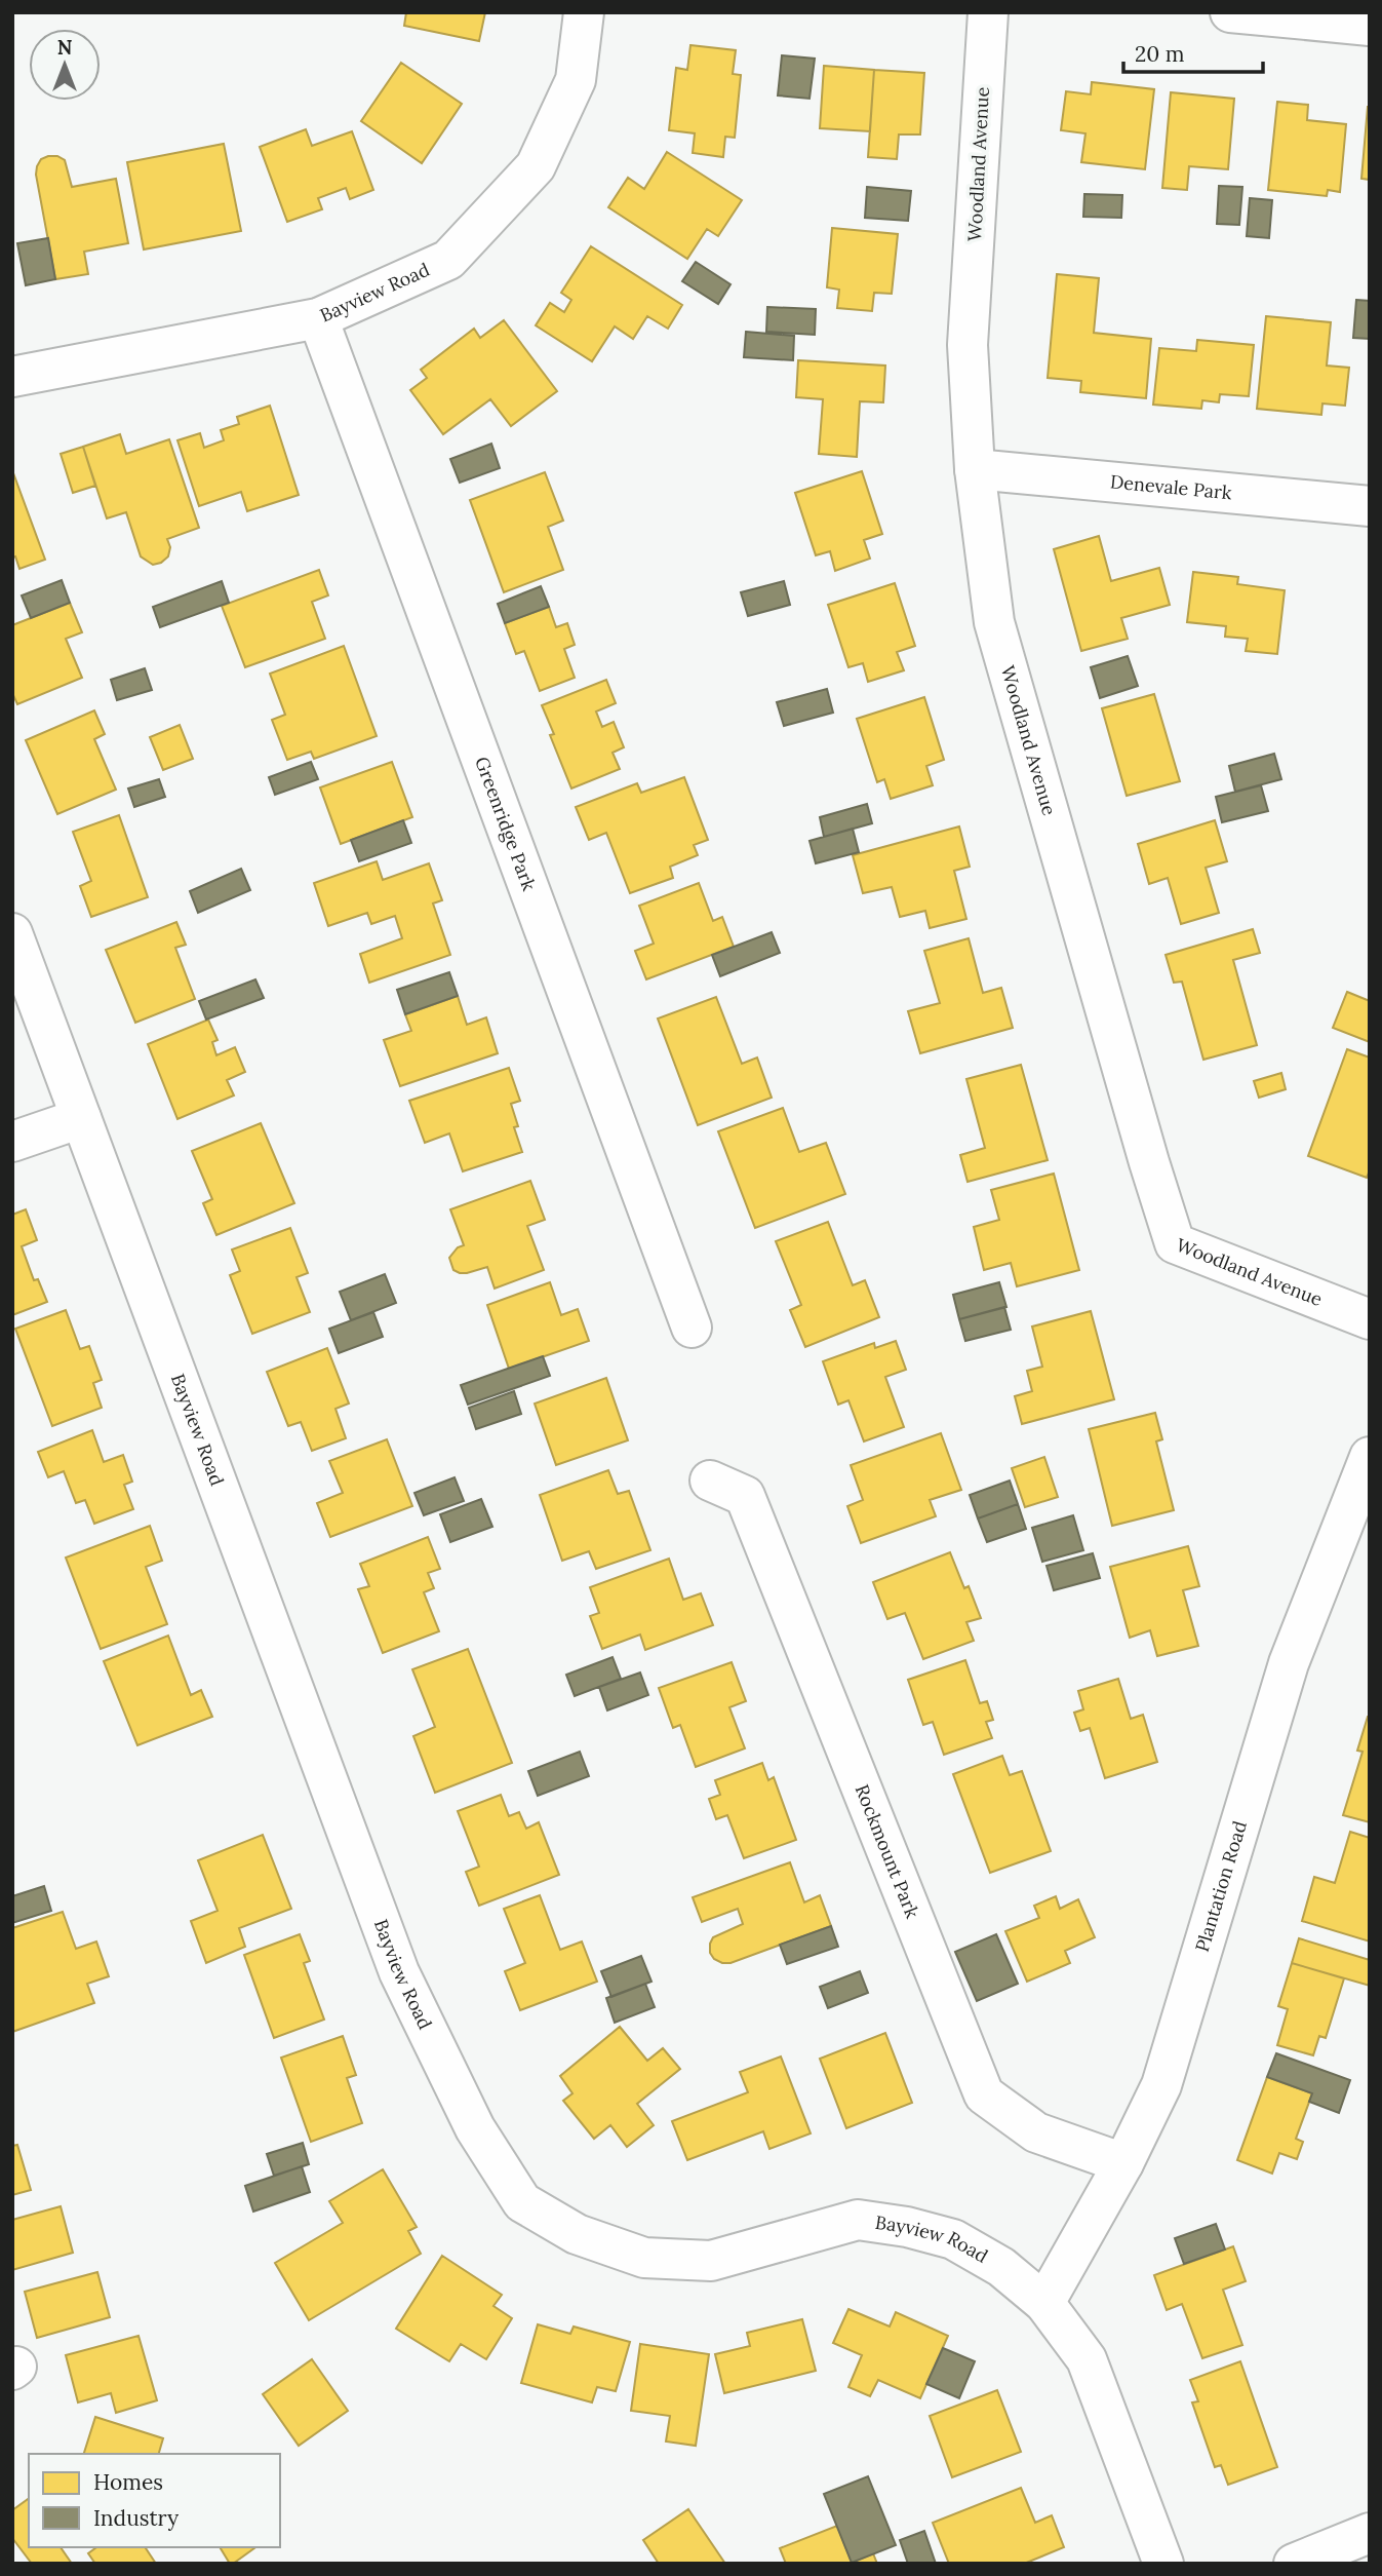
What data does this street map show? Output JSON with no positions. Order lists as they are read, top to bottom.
{
  "streets": {
    "street": [
      "Woodland Avenue",
      "Bayview Road",
      "Denevale Park",
      "Greenridge Park",
      "Rockmount Park",
      "Plantation Road"
    ]
  },
  "crossings": [
    ["Woodland Avenue", "Denevale Park"],
    ["Bayview Road", "Greenridge Park"],
    ["Bayview Road", "Plantation Road"],
    ["Rockmount Park", "Plantation Road"]
  ],
  "legend": ["Homes", "Industry"],
  "scale_bar": "20 m",
  "north": "top"
}
